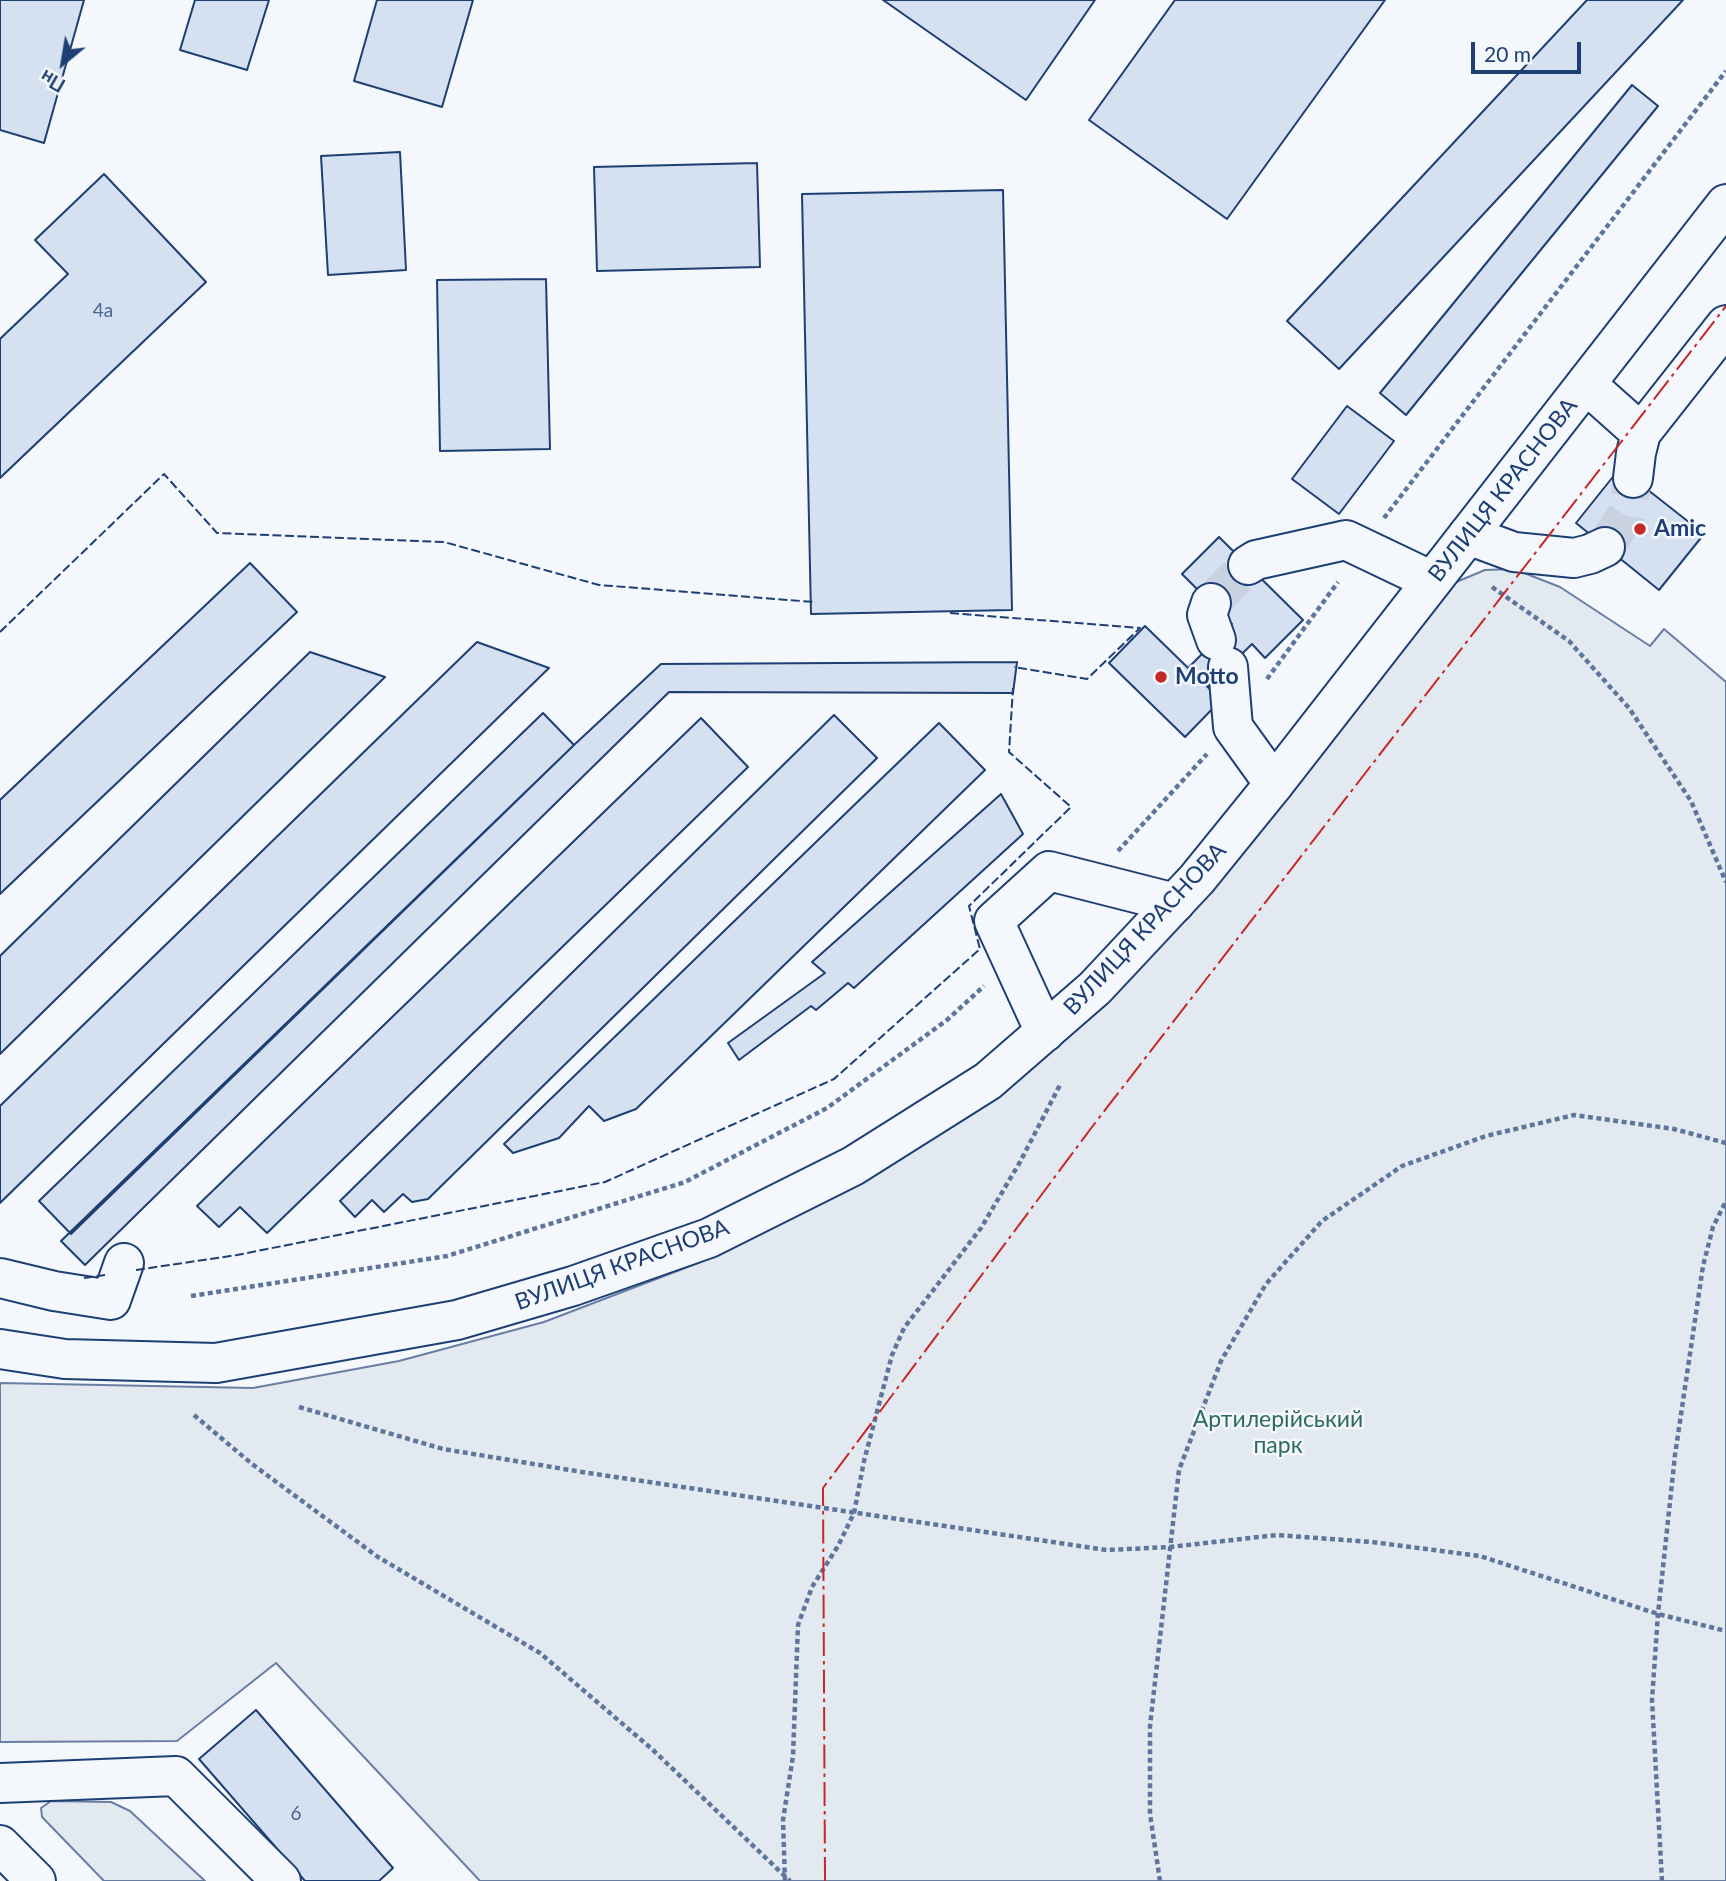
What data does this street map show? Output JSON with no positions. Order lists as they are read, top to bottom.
{
  "streets": {
    "main road": ["ВУЛИЦЯ КРАСНОВА"]
  },
  "parks": ["Артилерійський парк"],
  "places": ["Amic", "Motto"],
  "house_numbers": ["4а", "6"],
  "scale_bar": "20 m",
  "north": "bottom left"
}
